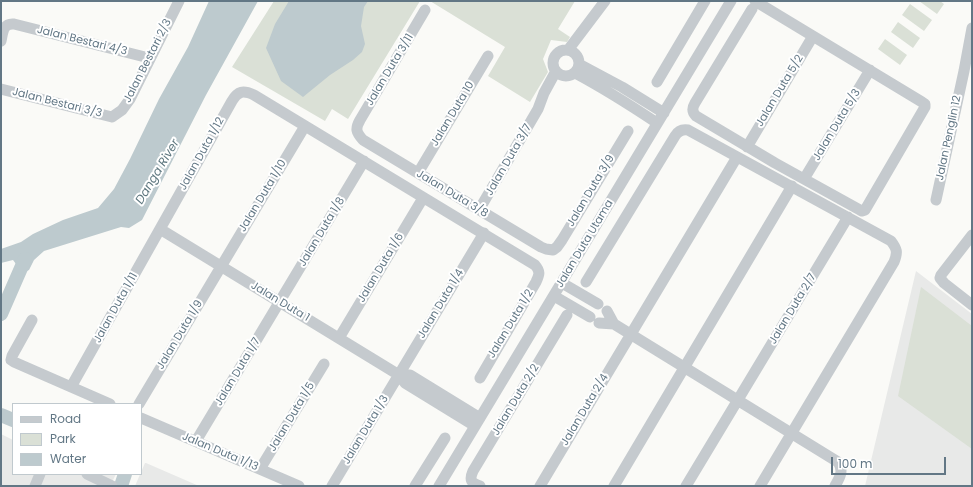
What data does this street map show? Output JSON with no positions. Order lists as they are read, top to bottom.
{
  "streets": {
    "street": [
      "Jalan Bestari 4/3",
      "Jalan Bestari 2/3",
      "Jalan Duta 3/11",
      "Jalan Duta 5/2",
      "Jalan Bestari 3/3",
      "Jalan Duta 10",
      "Jalan Duta 5/3",
      "Jalan Penglin 12",
      "Jalan Duta 1/12",
      "Jalan Duta 3/7",
      "Jalan Duta 3/9",
      "Jalan Duta 3/8",
      "Jalan Duta 1/10",
      "Jalan Duta 1/8",
      "Jalan Duta Utama",
      "Jalan Duta 1/6",
      "Jalan Duta 1",
      "Jalan Duta 1/4",
      "Jalan Duta 1/11",
      "Jalan Duta 2/7",
      "Jalan Duta 1/2",
      "Jalan Duta 1/9",
      "Jalan Duta 1/7",
      "Jalan Duta 2/2",
      "Jalan Duta 2/4",
      "Jalan Duta 1/5",
      "Jalan Duta 1/3",
      "Jalan Duta 1/13"
    ]
  },
  "crossings": [
    ["Jalan Bestari 4/3", "Jalan Bestari 2/3"],
    ["Jalan Bestari 2/3", "Jalan Bestari 3/3"],
    ["Jalan Duta 3/11", "Jalan Duta 3/8"],
    ["Jalan Duta 10", "Jalan Duta 3/8"],
    ["Jalan Duta 1/12", "Jalan Duta 1/10"],
    ["Jalan Duta 1/12", "Jalan Duta 1"],
    ["Jalan Duta 1/12", "Jalan Duta 1/11"],
    ["Jalan Duta 3/7", "Jalan Duta 3/8"],
    ["Jalan Duta 3/9", "Jalan Duta 3/8"],
    ["Jalan Duta 1/10", "Jalan Duta 1"],
    ["Jalan Duta 1/10", "Jalan Duta 1/9"],
    ["Jalan Duta 1/8", "Jalan Duta 1"],
    ["Jalan Duta 1/8", "Jalan Duta 1/7"],
    ["Jalan Duta Utama", "Jalan Duta 1"],
    ["Jalan Duta 1/6", "Jalan Duta 1"],
    ["Jalan Duta 1", "Jalan Duta 1/4"],
    ["Jalan Duta 1", "Jalan Duta 1/11"],
    ["Jalan Duta 1", "Jalan Duta 1/9"],
    ["Jalan Duta 1", "Jalan Duta 1/7"],
    ["Jalan Duta 1", "Jalan Duta 1/3"],
    ["Jalan Duta 1/4", "Jalan Duta 1/2"],
    ["Jalan Duta 1/4", "Jalan Duta 1/3"],
    ["Jalan Duta 1/7", "Jalan Duta 1/13"],
    ["Jalan Duta 1/5", "Jalan Duta 1/13"]
  ],
  "water": ["Danga River"],
  "legend": ["Road", "Park", "Water"],
  "scale_bar": "100 m"
}
